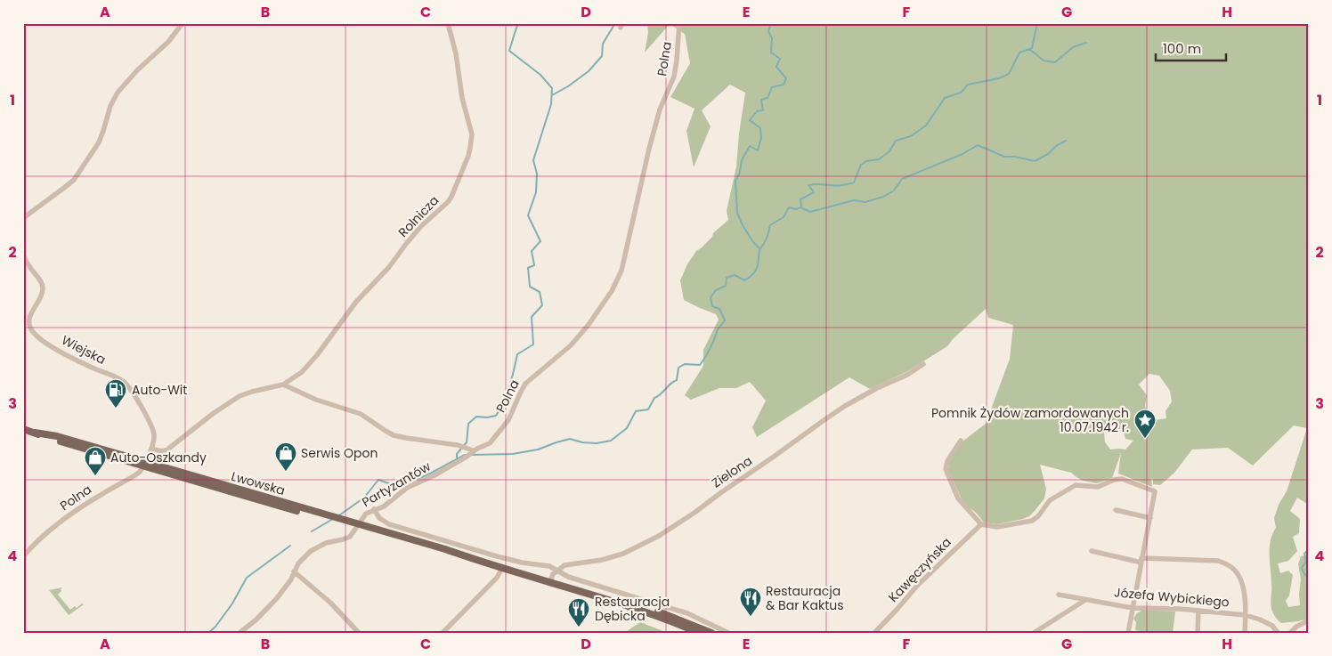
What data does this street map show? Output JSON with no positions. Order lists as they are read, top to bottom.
{
  "streets": {
    "main road": ["Lwowska"],
    "street": [
      "Polna",
      "Rolnicza",
      "Wiejska",
      "Zielona",
      "Partyzantów",
      "Kawęczyńska",
      "Józefa Wybickiego"
    ]
  },
  "crossings": [
    ["Polna", "Wiejska"],
    ["Polna", "Lwowska"],
    ["Polna", "Partyzantów"],
    ["Wiejska", "Lwowska"],
    ["Lwowska", "Partyzantów"]
  ],
  "places": {
    "fuel station": ["Auto-Wit"],
    "place": ["Pomnik Żydów zamordowanych 10.07.1942 r."],
    "shop": ["Serwis Opon", "Auto-Oszkandy"],
    "restaurant": ["Restauracja & Bar Kaktus", "Restauracja Dębicka"]
  },
  "scale_bar": "100 m",
  "grid": {
    "columns": [
      "A",
      "B",
      "C",
      "D",
      "E",
      "F",
      "G",
      "H"
    ],
    "rows": [
      "1",
      "2",
      "3",
      "4"
    ]
  }
}
